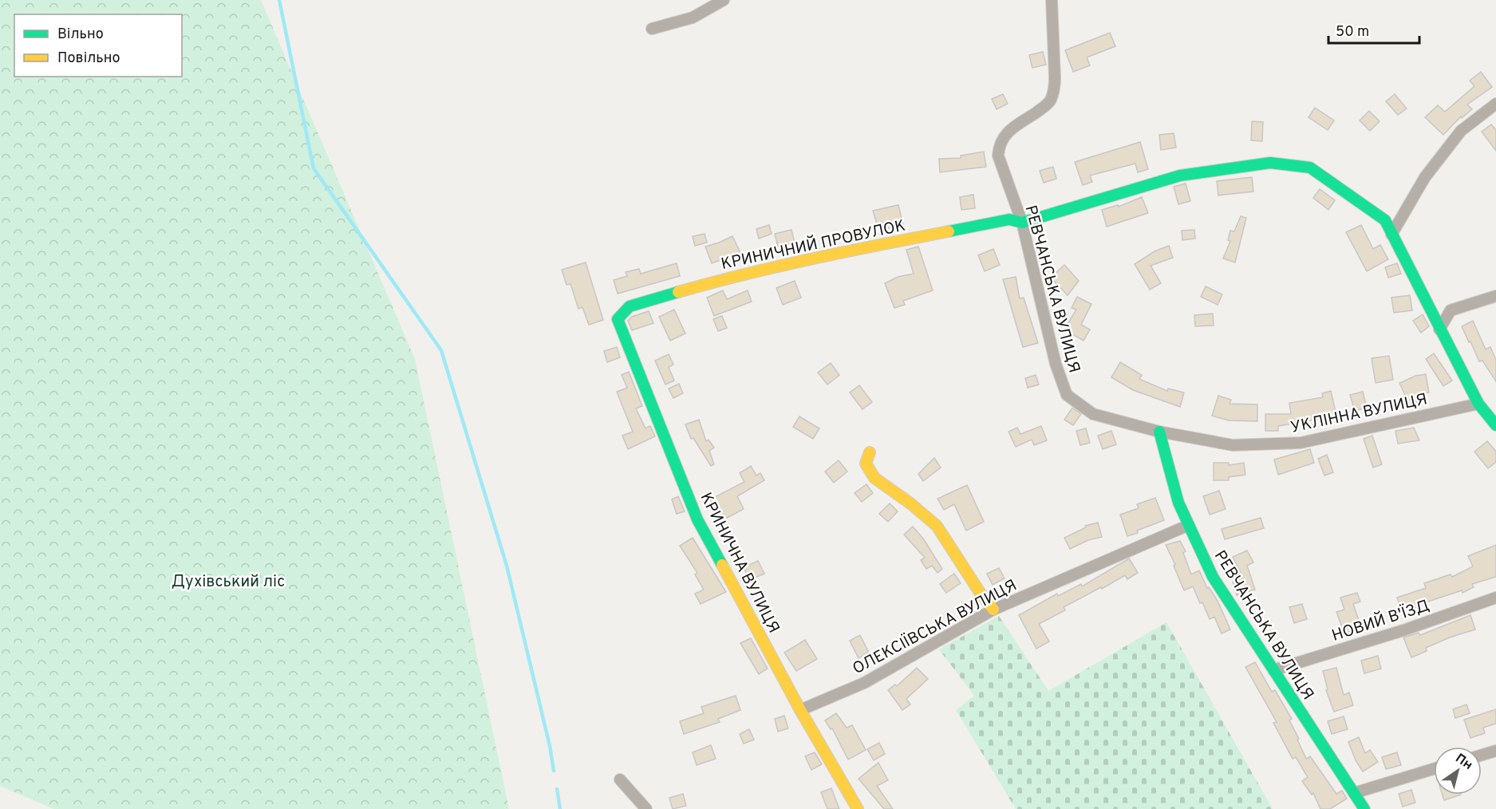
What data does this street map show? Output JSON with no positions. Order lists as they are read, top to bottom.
{
  "streets": {
    "street": [
      "КРИНИЧНИЙ ПРОВУЛОК",
      "РЕВЧАНСЬКА ВУЛИЦЯ",
      "УКЛІННА ВУЛИЦЯ",
      "КРИНИЧНА ВУЛИЦЯ",
      "НОВИЙ В'ЇЗД",
      "ОЛЕКСІЇВСЬКА ВУЛИЦЯ"
    ]
  },
  "crossings": [
    ["КРИНИЧНИЙ ПРОВУЛОК", "РЕВЧАНСЬКА ВУЛИЦЯ"],
    ["КРИНИЧНИЙ ПРОВУЛОК", "УКЛІННА ВУЛИЦЯ"],
    ["КРИНИЧНИЙ ПРОВУЛОК", "КРИНИЧНА ВУЛИЦЯ"],
    ["РЕВЧАНСЬКА ВУЛИЦЯ", "УКЛІННА ВУЛИЦЯ"],
    ["РЕВЧАНСЬКА ВУЛИЦЯ", "НОВИЙ В'ЇЗД"],
    ["РЕВЧАНСЬКА ВУЛИЦЯ", "ОЛЕКСІЇВСЬКА ВУЛИЦЯ"],
    ["КРИНИЧНА ВУЛИЦЯ", "ОЛЕКСІЇВСЬКА ВУЛИЦЯ"]
  ],
  "parks": ["Духівський ліс"],
  "legend": ["Вільно", "Повільно"],
  "scale_bar": "50 m",
  "north": "top right"
}
